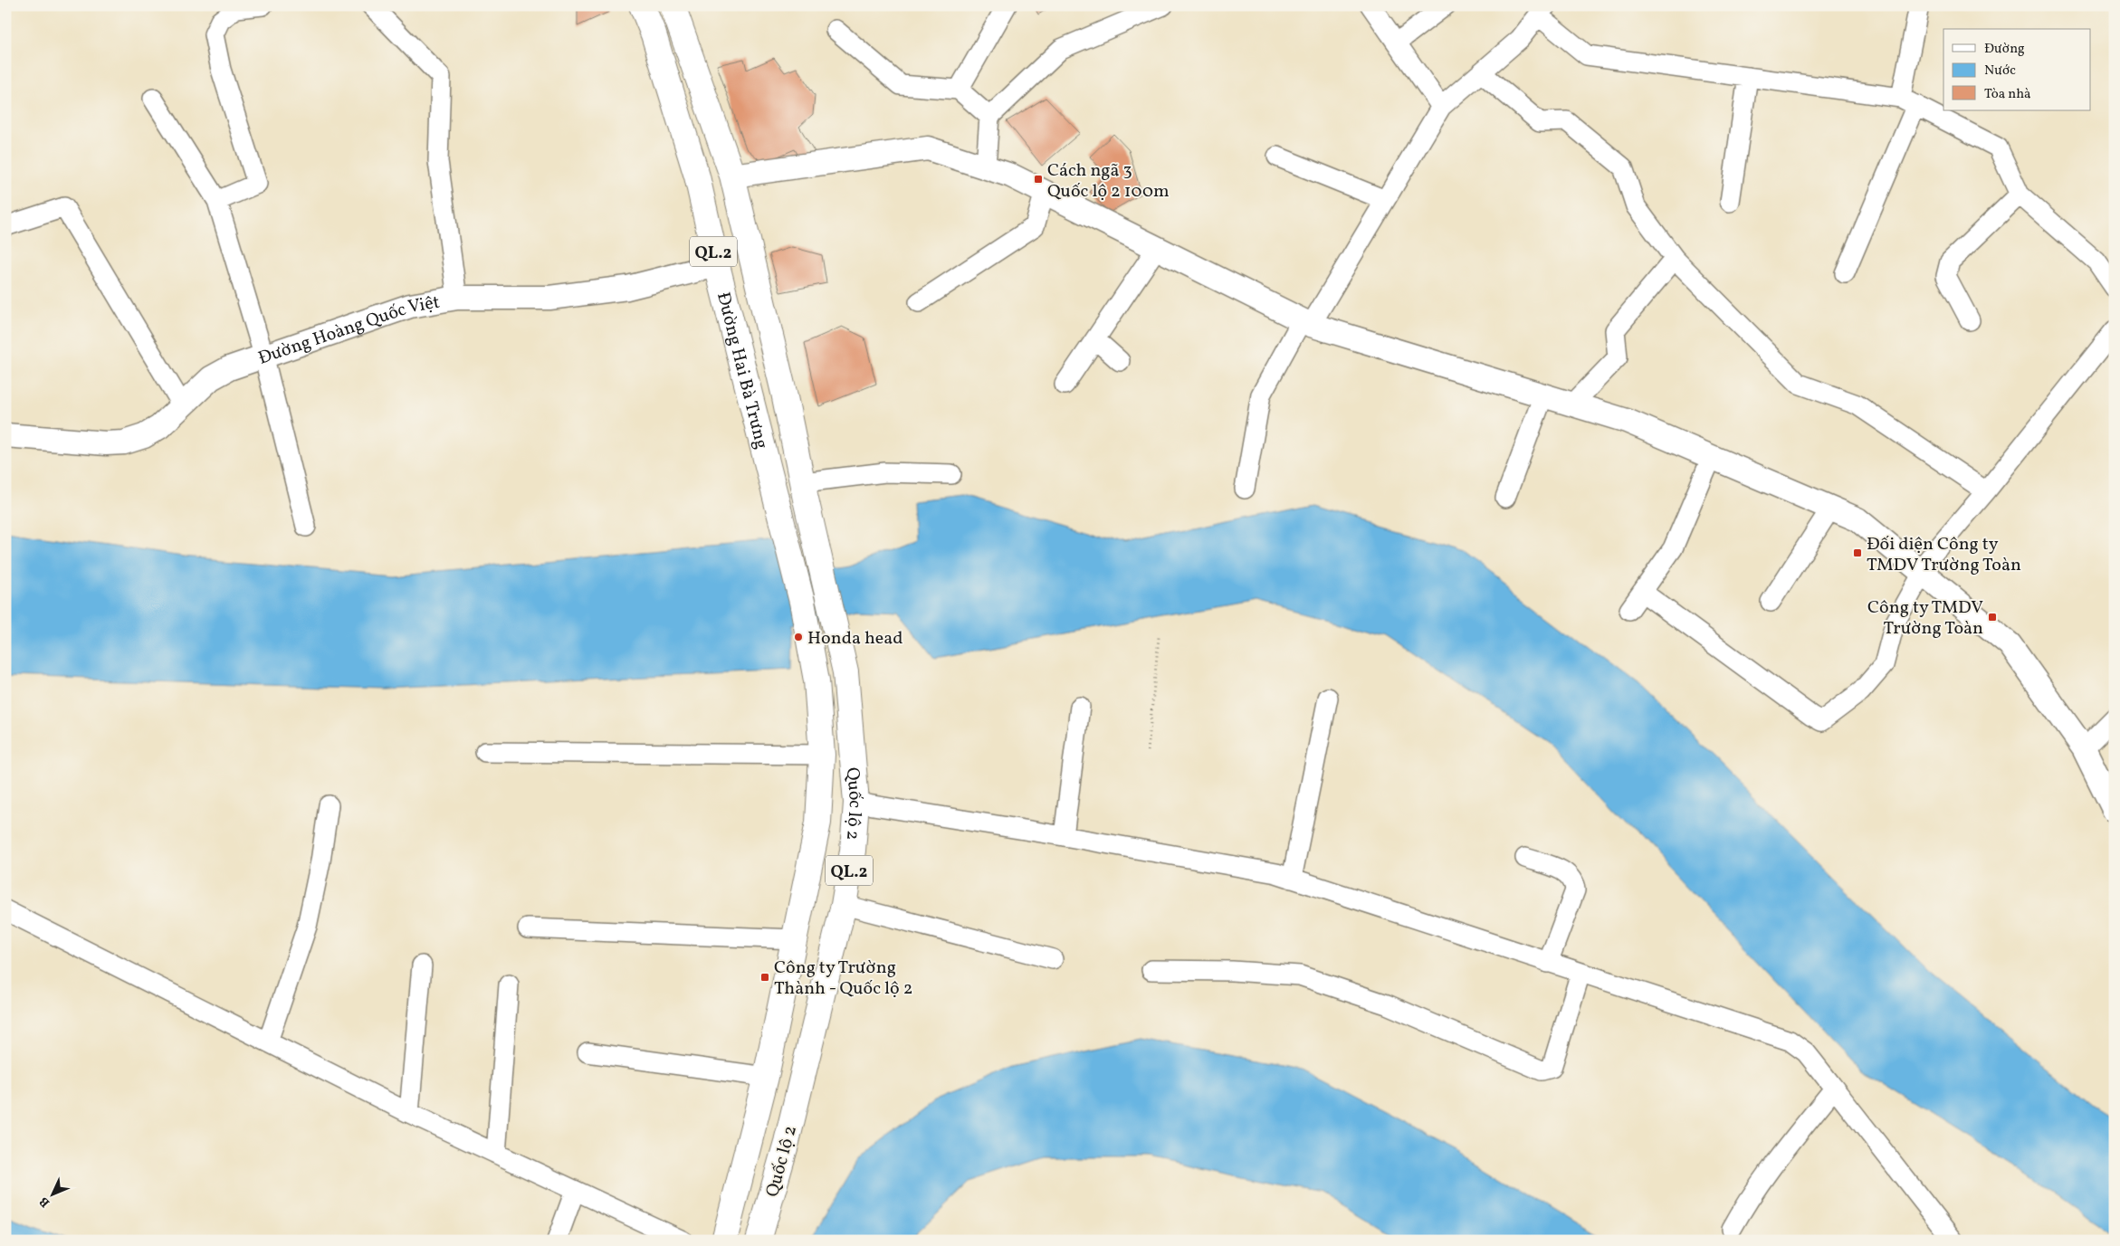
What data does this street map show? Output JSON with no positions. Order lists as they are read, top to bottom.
{
  "streets": {
    "highway": ["QL.2", "Đường Hai Bà Trưng", "Quốc lộ 2"],
    "street": ["Đường Hoàng Quốc Việt"]
  },
  "crossings": [
    ["Đường Hoàng Quốc Việt", "Đường Hai Bà Trưng"],
    ["Đường Hai Bà Trưng", "Quốc lộ 2"]
  ],
  "places": {
    "transit": [
      "Cách ngã 3 Quốc lộ 2 100m",
      "Đối diện Công ty TMDV Trường Toàn",
      "Công ty TMDV Trường Toàn",
      "Công ty Trường Thành - Quốc lộ 2"
    ],
    "other": ["Honda head"]
  },
  "legend": ["Đường", "Nước", "Tòa nhà"],
  "north": "bottom left"
}
